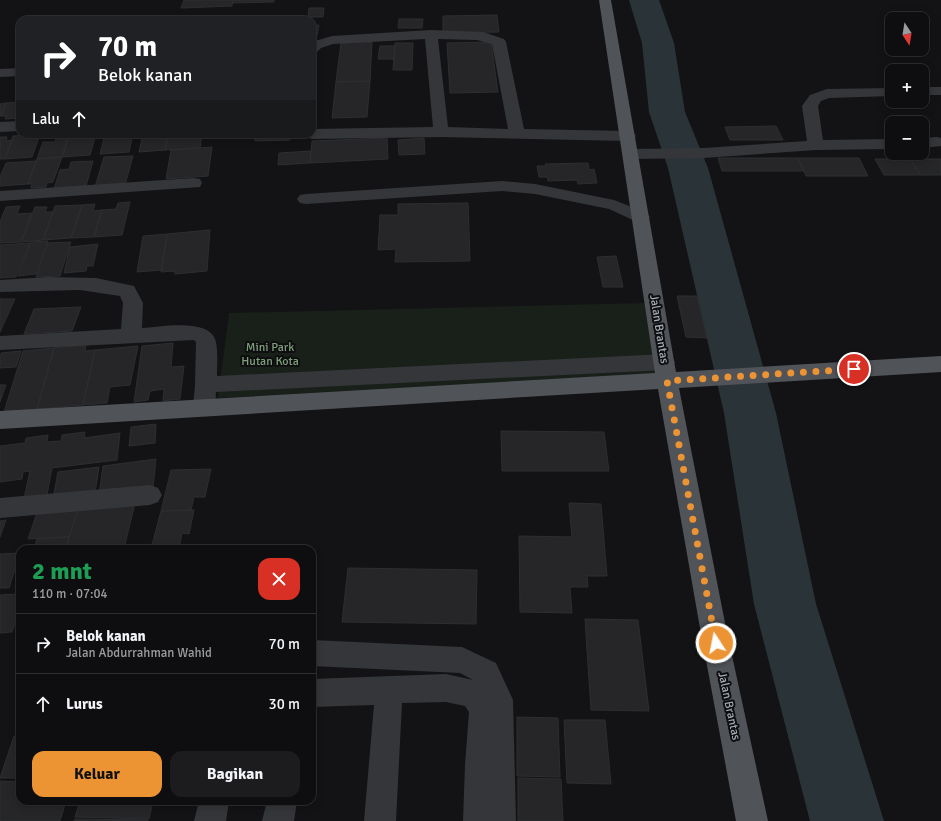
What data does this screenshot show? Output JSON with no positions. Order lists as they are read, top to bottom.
{
  "streets": {
    "main road": ["Jalan Brantas"]
  },
  "parks": ["Mini Park Hutan Kota"],
  "north": "bottom",
  "page": {
    "map_buttons": ["+", "−"],
    "turn": ["70 m", "Belok kanan"],
    "then": "Lalu",
    "heading": ["2 mnt", "110 m · 07:04"],
    "list": [
      {
        "name": "Belok kanan",
        "note": "Jalan Abdurrahman Wahid",
        "value": "70 m"
      },
      {
        "name": "Lurus",
        "value": "30 m"
      }
    ],
    "buttons": ["Keluar", "Bagikan"]
  }
}
